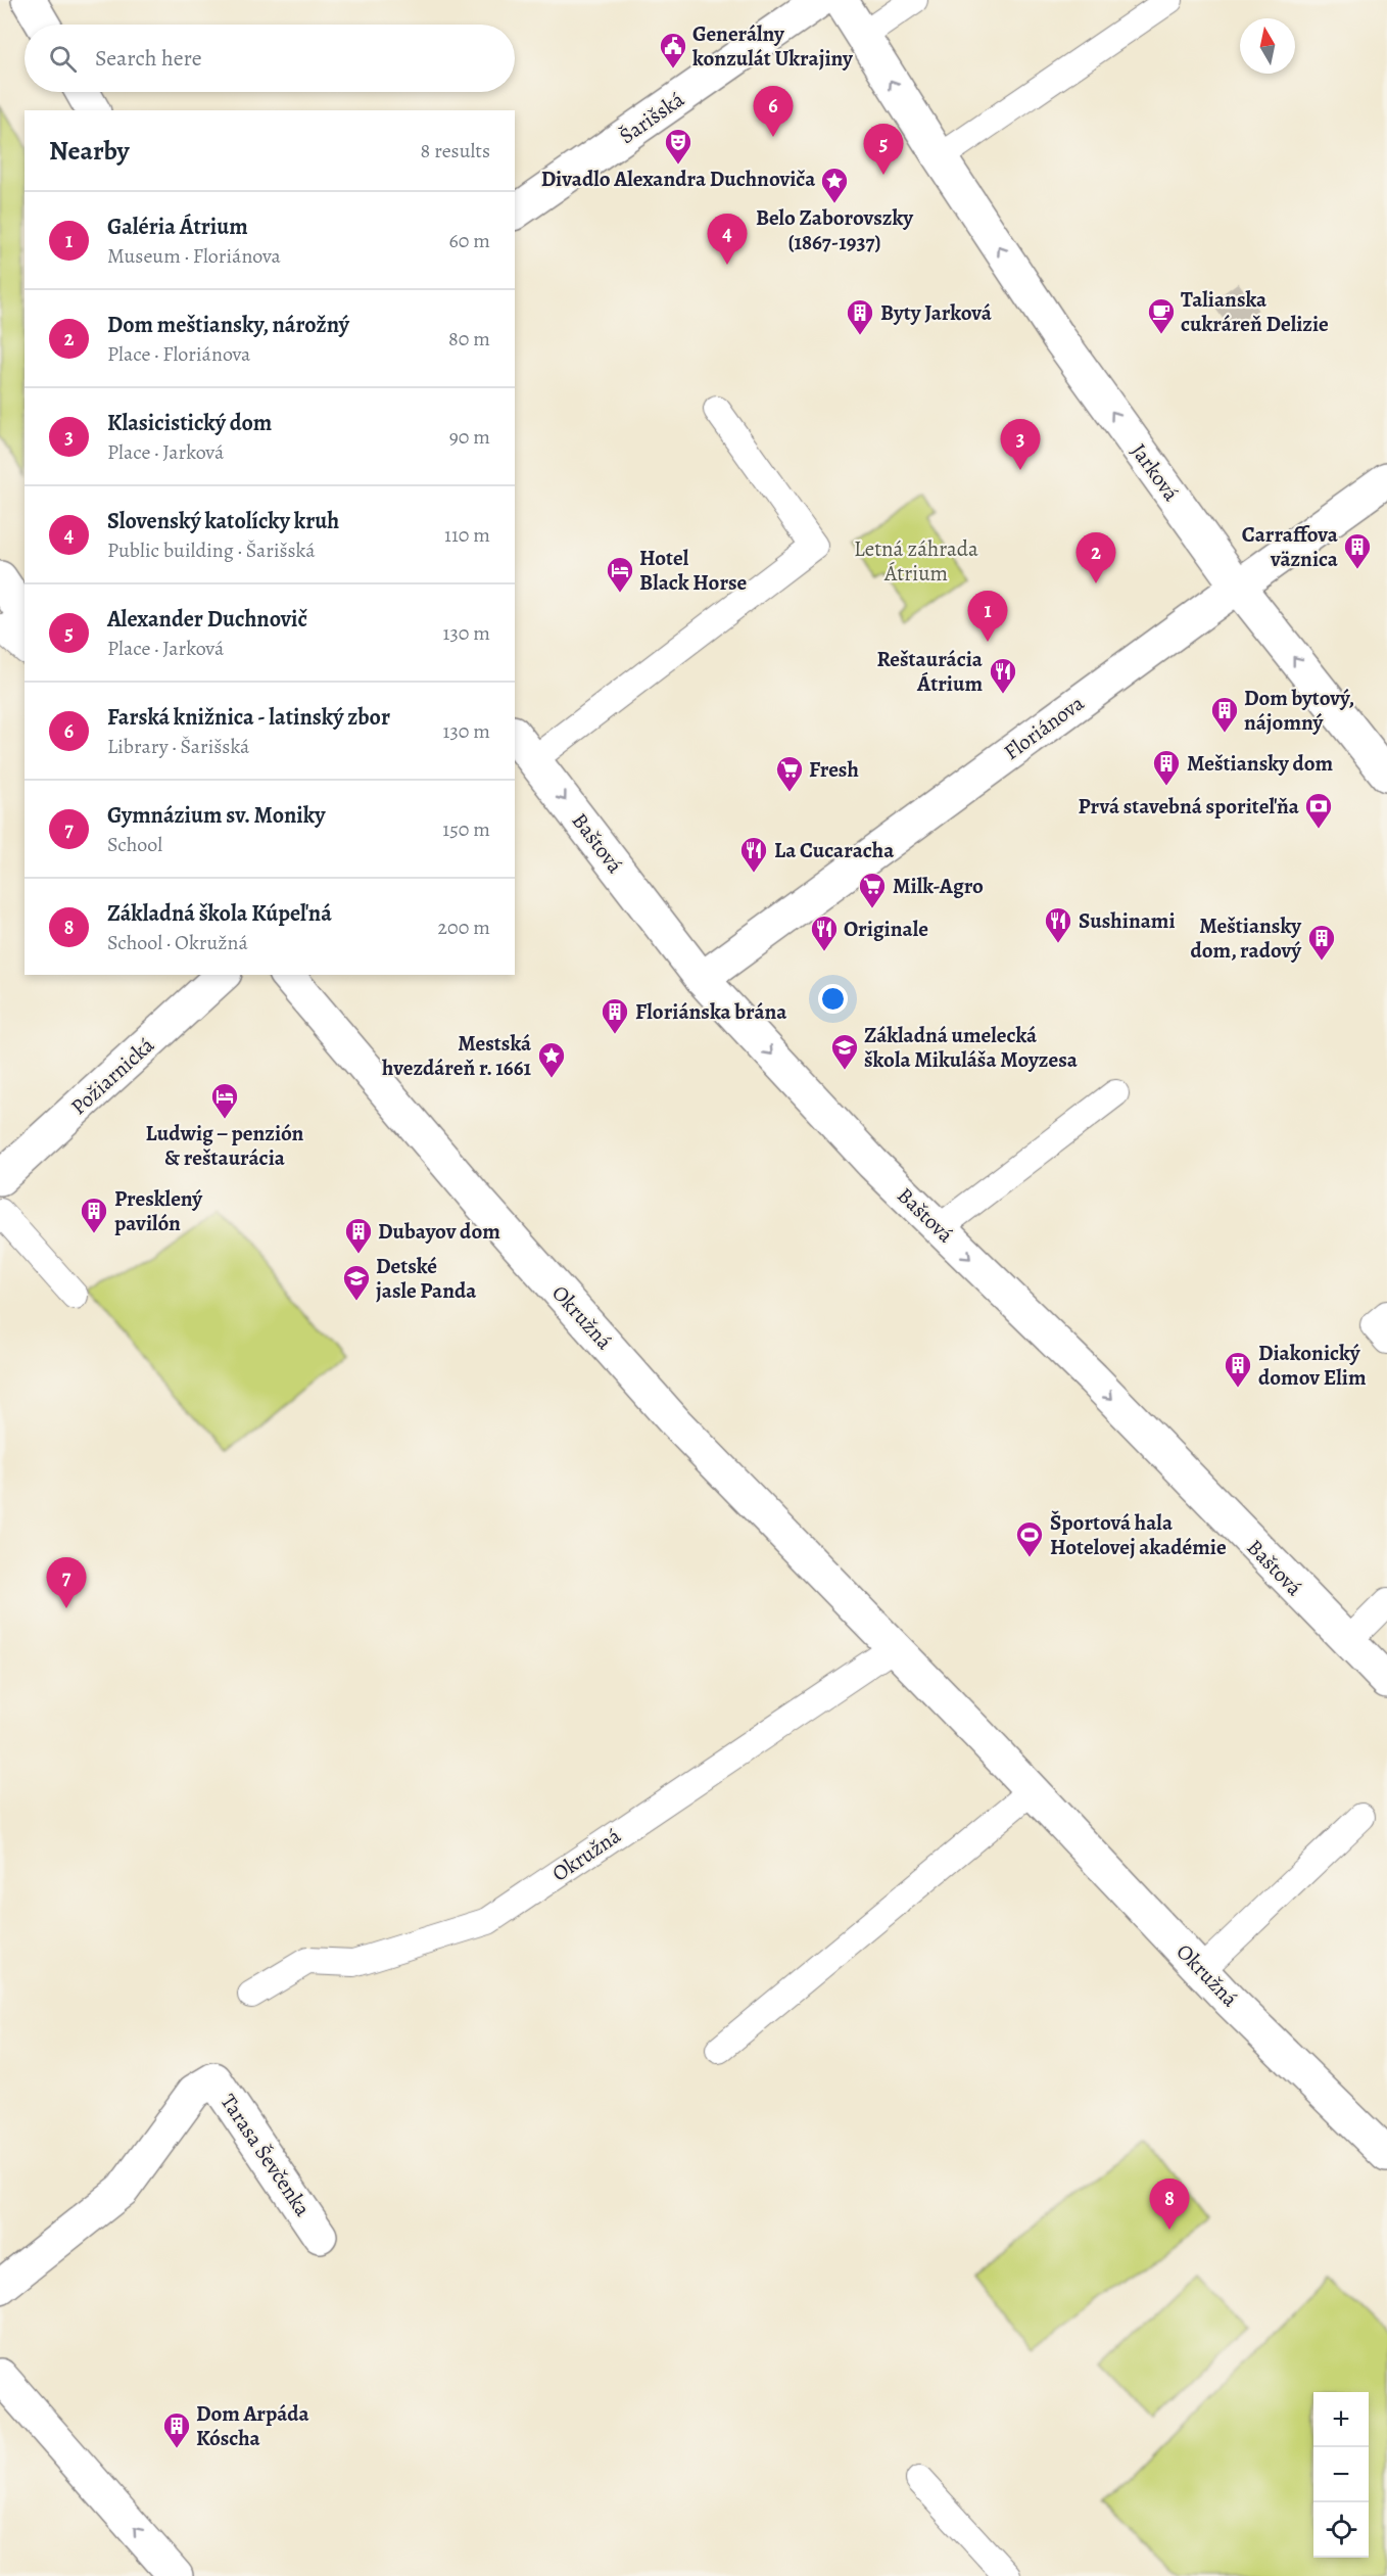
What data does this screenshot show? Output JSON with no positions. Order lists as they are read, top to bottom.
{
  "streets": {
    "street": [
      "Šarišská",
      "Jarková",
      "Floriánova",
      "Baštová",
      "Požiarnická",
      "Okružná",
      "Tarasa Ševčenka"
    ]
  },
  "crossings": [
    ["Jarková", "Floriánova"],
    ["Floriánova", "Baštová"]
  ],
  "one_way": ["Jarková", "Baštová"],
  "parks": ["Letná záhrada Átrium"],
  "places": {
    "public building": ["Generálny konzulát Ukrajiny"],
    "theatre": ["Divadlo Alexandra Duchnoviča"],
    "place": ["Belo Zaborovszky (1867-1937)", "Mestská hvezdáreň r. 1661"],
    "cafe": ["Talianska cukráreň Delizie"],
    "building": [
      "Byty Jarková",
      "Carraffova väznica",
      "Dom bytový, nájomný",
      "Meštiansky dom",
      "Meštiansky dom, radový",
      "Floriánska brána",
      "Presklený pavilón",
      "Dubayov dom",
      "Diakonický domov Elim",
      "Dom Arpáda Kóscha"
    ],
    "hotel": ["Hotel Black Horse", "Ludwig – penzión & reštaurácia"],
    "restaurant": [
      "Reštaurácia Átrium",
      "La Cucaracha",
      "Sushinami",
      "Originale"
    ],
    "supermarket": ["Fresh", "Milk-Agro"],
    "bank": ["Prvá stavebná sporiteľňa"],
    "school or university": ["Základná umelecká škola Mikuláša Moyzesa", "Detské jasle Panda"],
    "sports": ["Športová hala Hotelovej akadémie"]
  },
  "north": "top",
  "page": {
    "search": "Search here",
    "pins": [
      "6",
      "5",
      "4",
      "3",
      "2",
      "1",
      "7",
      "8"
    ],
    "heading": ["Nearby", "8 results"],
    "list": [
      {
        "mark": "1",
        "name": "Galéria Átrium",
        "note": "Museum · Floriánova",
        "value": "60 m"
      },
      {
        "mark": "2",
        "name": "Dom meštiansky, nárožný",
        "note": "Place · Floriánova",
        "value": "80 m"
      },
      {
        "mark": "3",
        "name": "Klasicistický dom",
        "note": "Place · Jarková",
        "value": "90 m"
      },
      {
        "mark": "4",
        "name": "Slovenský katolícky kruh",
        "note": "Public building · Šarišská",
        "value": "110 m"
      },
      {
        "mark": "5",
        "name": "Alexander Duchnovič",
        "note": "Place · Jarková",
        "value": "130 m"
      },
      {
        "mark": "6",
        "name": "Farská knižnica - latinský zbor",
        "note": "Library · Šarišská",
        "value": "130 m"
      },
      {
        "mark": "7",
        "name": "Gymnázium sv. Moniky",
        "note": "School",
        "value": "150 m"
      },
      {
        "mark": "8",
        "name": "Základná škola Kúpeľná",
        "note": "School · Okružná",
        "value": "200 m"
      }
    ],
    "map_buttons": ["+", "−"]
  }
}
